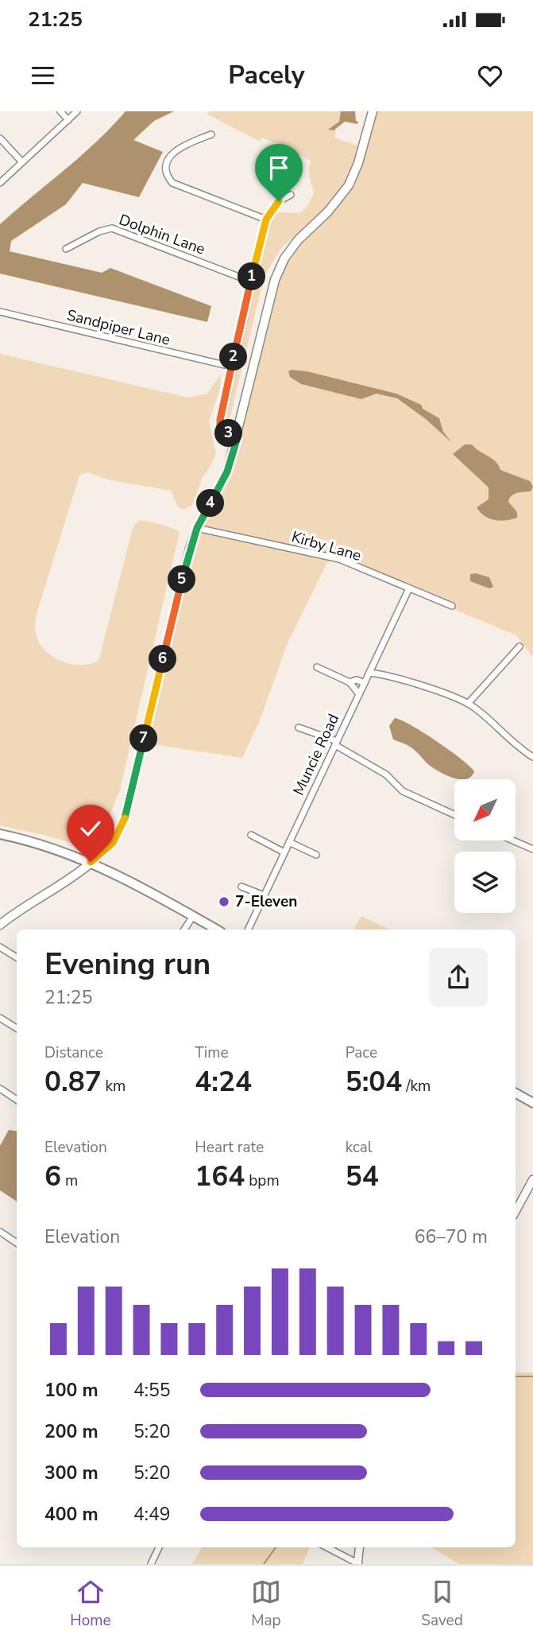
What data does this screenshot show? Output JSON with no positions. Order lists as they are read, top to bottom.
{
  "streets": {
    "street": [
      "Dolphin Lane",
      "Sandpiper Lane",
      "Kirby Lane",
      "Muncie Road"
    ]
  },
  "crossings": [
    ["Kirby Lane", "Muncie Road"]
  ],
  "places": ["7-Eleven"],
  "north": "bottom left",
  "page": {
    "status": "21:25",
    "header": "Pacely",
    "pins": [
      "1",
      "2",
      "3",
      "4",
      "5",
      "6",
      "7"
    ],
    "heading": ["Evening run", "21:25"],
    "stats": [
      ["Distance", "0.87 km"],
      ["Time", "4:24"],
      ["Pace", "5:04 /km"],
      ["Elevation", "6 m"],
      ["Heart rate", "164 bpm"],
      ["kcal", "54"]
    ],
    "chart": ["Elevation", "66–70 m"],
    "list": [
      {
        "name": "100 m",
        "note": "4:55"
      },
      {
        "name": "200 m",
        "note": "5:20"
      },
      {
        "name": "300 m",
        "note": "5:20"
      },
      {
        "name": "400 m",
        "note": "4:49"
      }
    ],
    "tabs": ["Home", "Map", "Saved"]
  }
}
